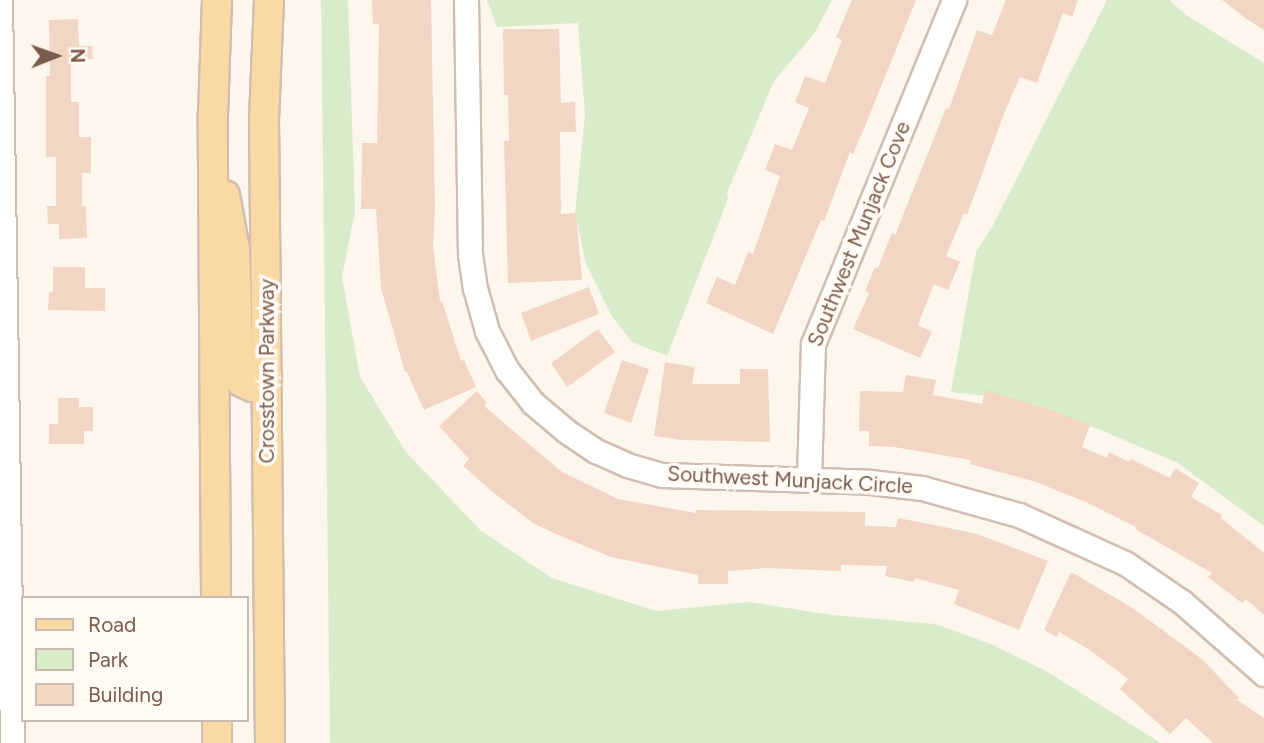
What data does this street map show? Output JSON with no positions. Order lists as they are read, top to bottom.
{
  "streets": {
    "main road": ["Crosstown Parkway"],
    "street": ["Southwest Munjack Cove", "Southwest Munjack Circle"]
  },
  "crossings": [
    ["Southwest Munjack Cove", "Southwest Munjack Circle"]
  ],
  "legend": ["Road", "Park", "Building"],
  "north": "right"
}
